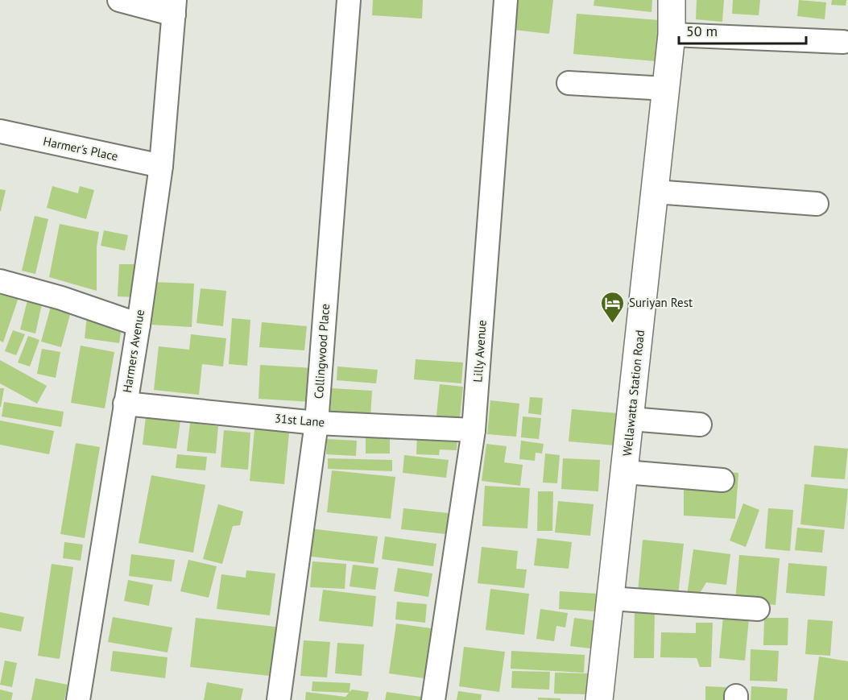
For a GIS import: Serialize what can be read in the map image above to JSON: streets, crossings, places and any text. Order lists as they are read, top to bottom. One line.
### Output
{"streets":{"main road":["Wellawatta Station Road"],"street":["Harmer's Place","Harmers Avenue","Collingwood Place","Lilly Avenue","31st Lane"]},"crossings":[["Harmer's Place","Harmers Avenue"],["Harmers Avenue","31st Lane"],["Collingwood Place","31st Lane"],["Lilly Avenue","31st Lane"]],"places":{"hotel":["Suriyan Rest"]},"scale_bar":"50 m"}
